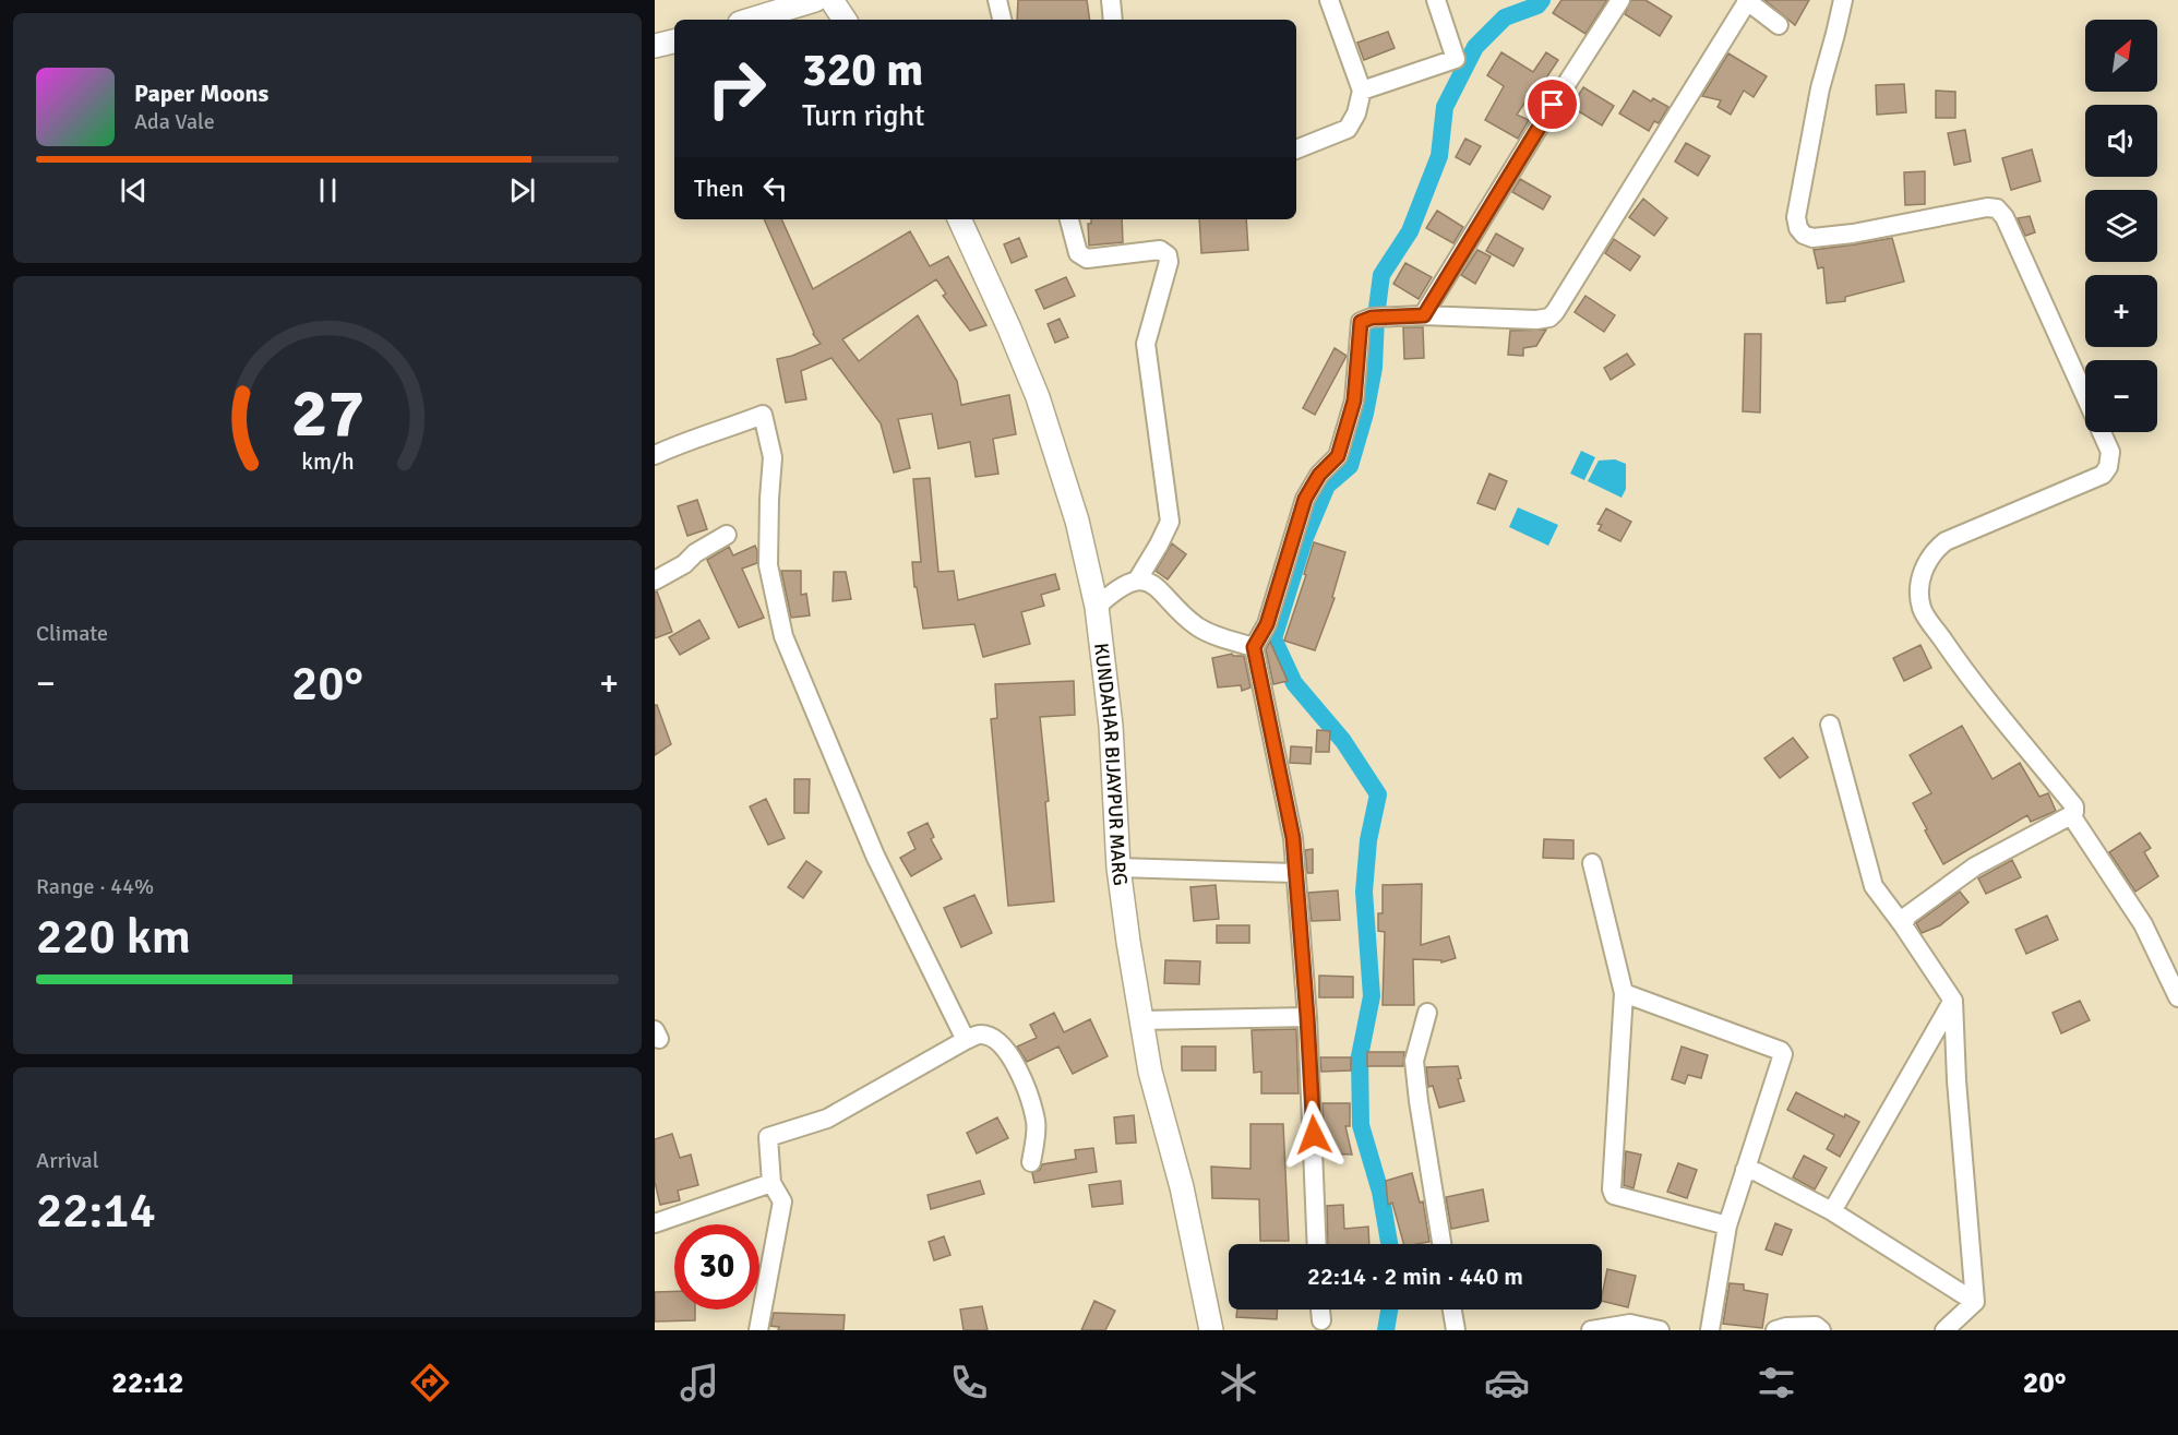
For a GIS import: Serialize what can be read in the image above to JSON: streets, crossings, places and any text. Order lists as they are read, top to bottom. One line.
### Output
{"streets":{"main road":["KUNDAHAR BIJAYPUR MARG"]},"north":"top right","page":{"map_buttons":["+","−"],"turn":["320 m","Turn right"],"song":["Paper Moons","Ada Vale"],"then":"Then","tile":["Climate",["Range · 44%","220 km"],["Arrival","22:14"]],"heat":["−","20°","+"],"limit":"30","trip":"22:14 · 2 min · 440 m","tabs":["22:12","20°"],"gauge":["27","km/h"]}}
